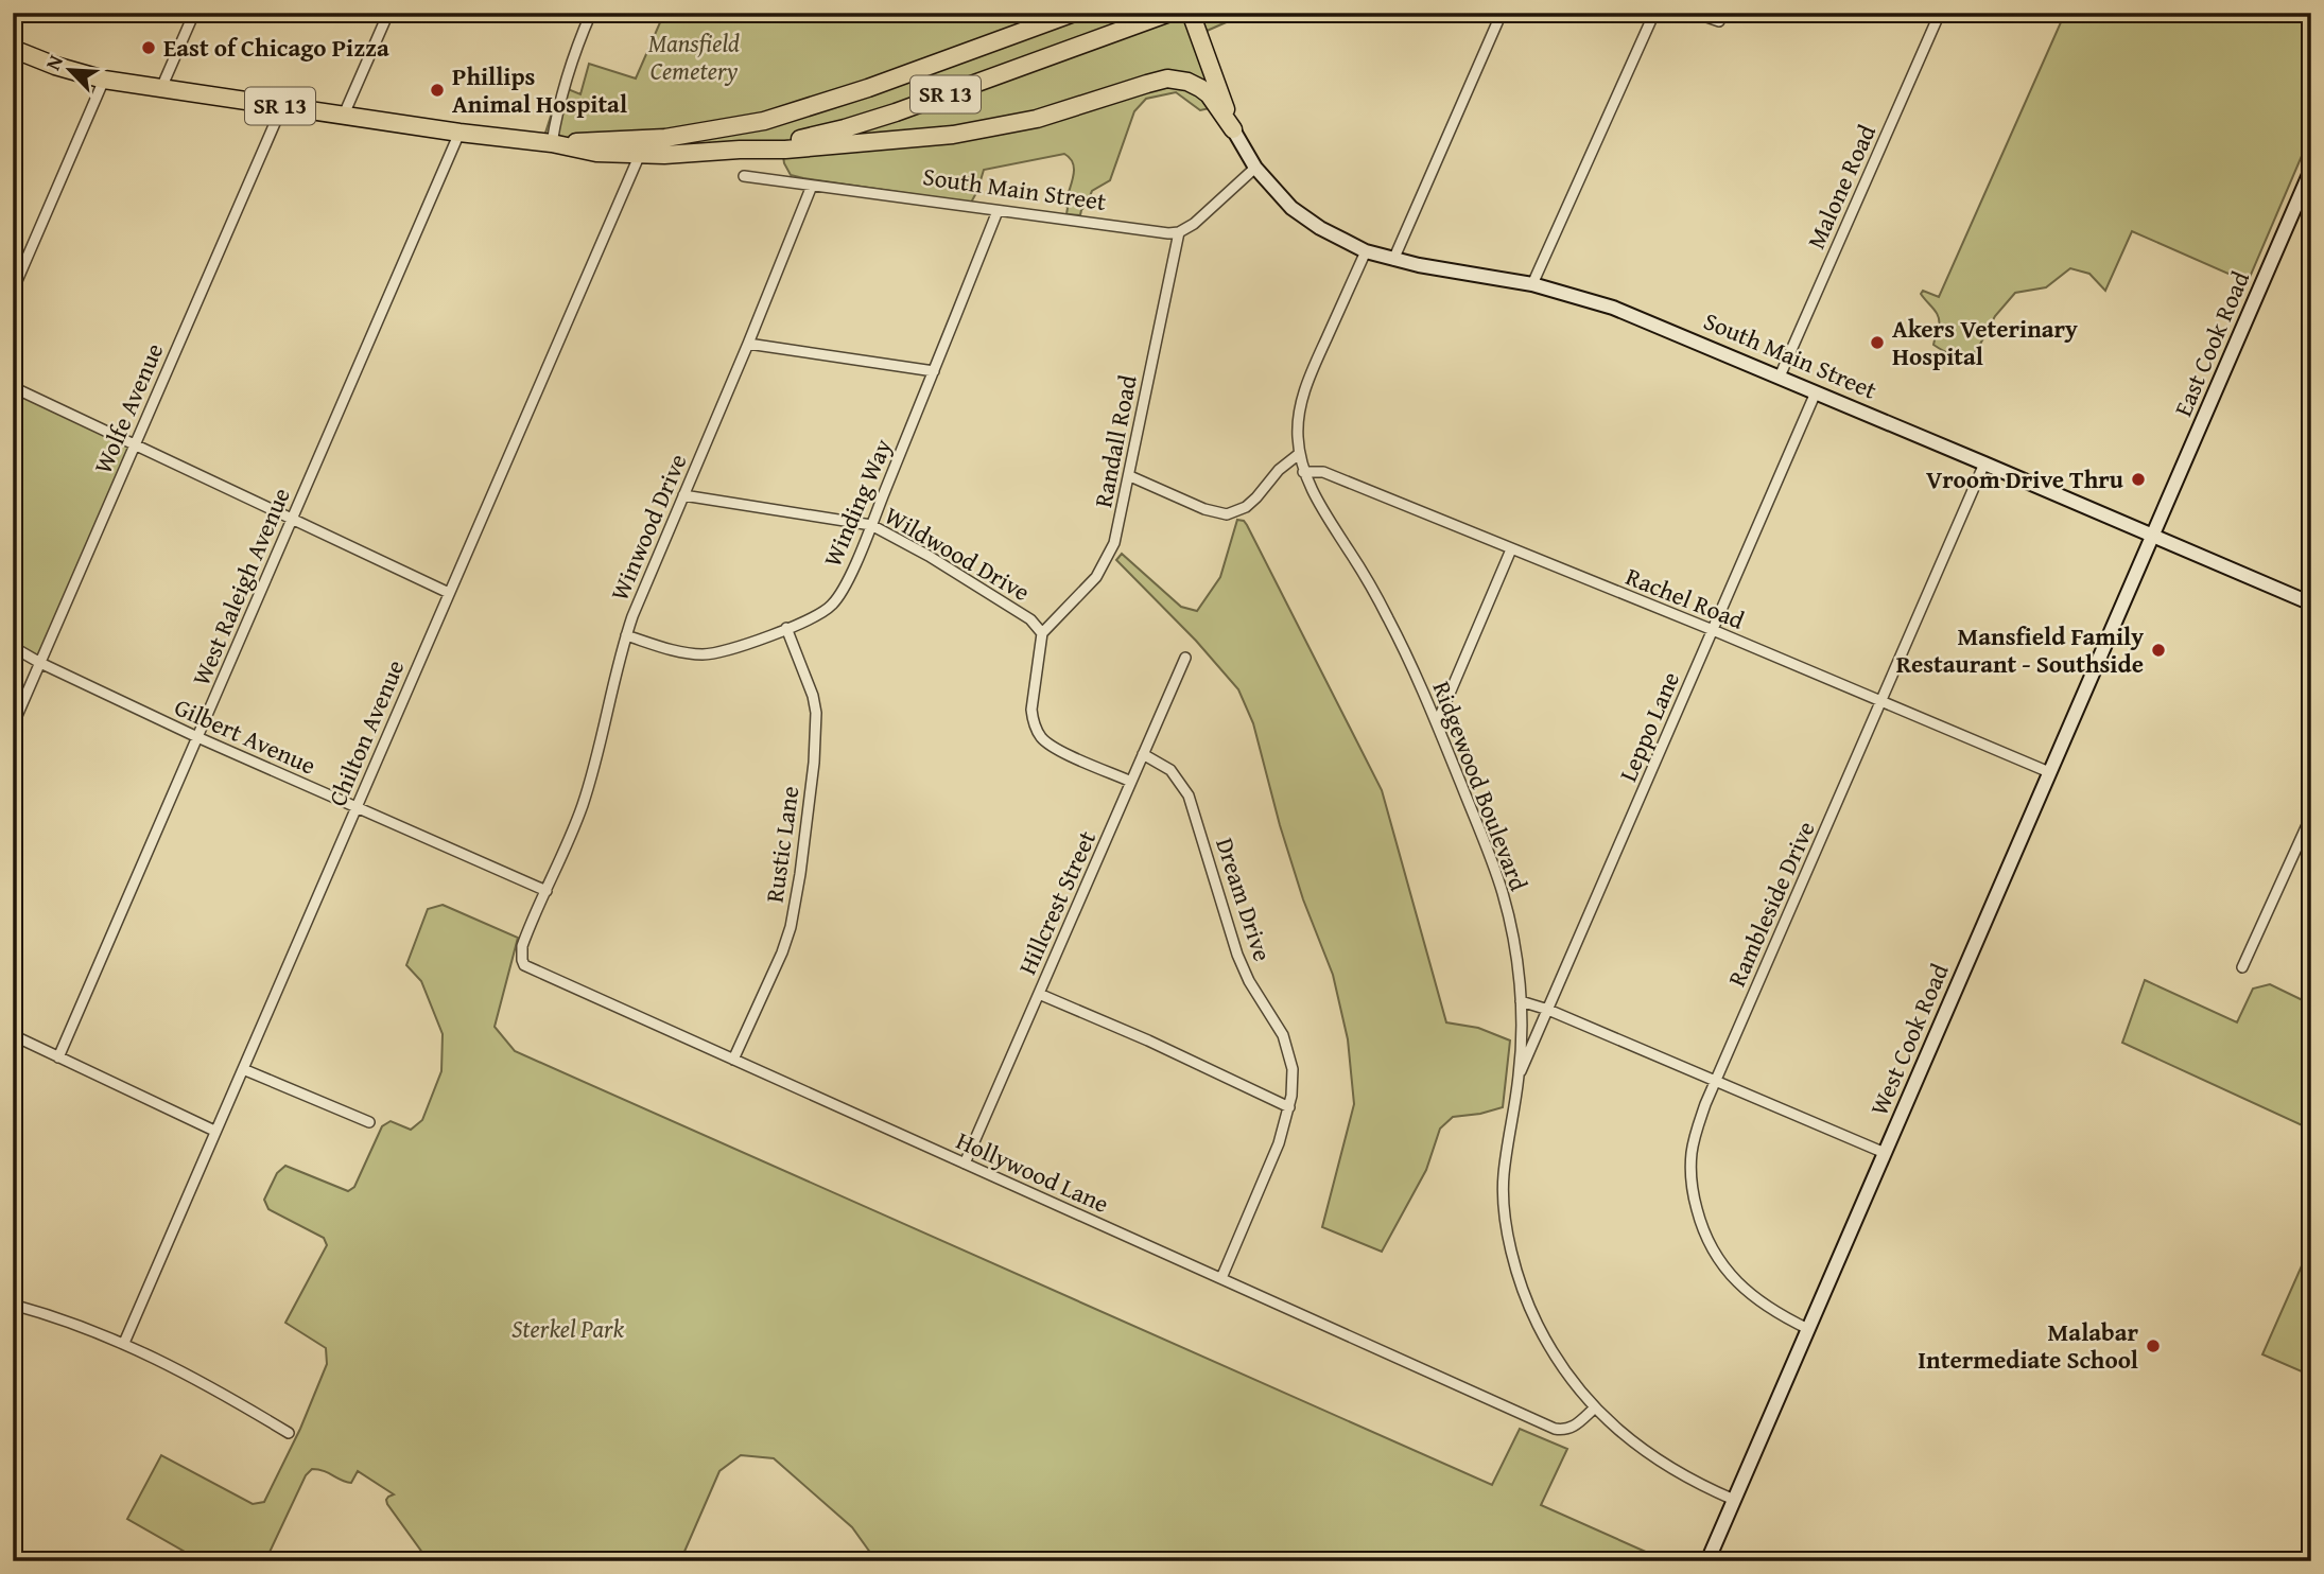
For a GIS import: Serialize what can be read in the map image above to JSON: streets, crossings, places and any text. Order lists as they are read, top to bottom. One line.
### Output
{"streets":{"highway":["SR 13"],"main road":["South Main Street","East Cook Road","West Cook Road"],"street":["Malone Road","Wolfe Avenue","Randall Road","Winding Way","Winwood Drive","Wildwood Drive","West Raleigh Avenue","Rachel Road","Leppo Lane","Chilton Avenue","Gilbert Avenue","Ridgewood Boulevard","Rustic Lane","Dream Drive","Hillcrest Street","Rambleside Drive","Hollywood Lane"]},"crossings":[["SR 13","Wolfe Avenue"],["SR 13","West Raleigh Avenue"],["SR 13","Chilton Avenue"],["Malone Road","South Main Street"],["South Main Street","East Cook Road"],["South Main Street","Randall Road"],["South Main Street","Winding Way"],["South Main Street","Winwood Drive"],["South Main Street","Leppo Lane"],["South Main Street","Ridgewood Boulevard"],["South Main Street","Rambleside Drive"],["South Main Street","West Cook Road"],["East Cook Road","West Cook Road"],["Wolfe Avenue","Gilbert Avenue"],["Randall Road","Wildwood Drive"],["Winding Way","Winwood Drive"],["Winding Way","Wildwood Drive"],["Winding Way","Rustic Lane"],["Winwood Drive","Wildwood Drive"],["Winwood Drive","Gilbert Avenue"],["Winwood Drive","Hollywood Lane"],["Wildwood Drive","Hillcrest Street"],["West Raleigh Avenue","Gilbert Avenue"],["Rachel Road","Leppo Lane"],["Rachel Road","Ridgewood Boulevard"],["Rachel Road","Rambleside Drive"],["Rachel Road","West Cook Road"],["Leppo Lane","Ridgewood Boulevard"],["Chilton Avenue","Gilbert Avenue"],["Gilbert Avenue","Hollywood Lane"],["Ridgewood Boulevard","West Cook Road"],["Ridgewood Boulevard","Hollywood Lane"],["Rustic Lane","Hollywood Lane"],["Dream Drive","Hillcrest Street"],["Dream Drive","Hollywood Lane"],["Hillcrest Street","Hollywood Lane"],["Rambleside Drive","West Cook Road"]],"parks":["Mansfield Cemetery","Sterkel Park"],"places":["East of Chicago Pizza","Phillips Animal Hospital","Akers Veterinary Hospital","Vroom Drive Thru","Mansfield Family Restaurant - Southside","Malabar Intermediate School"],"north":"top left"}
